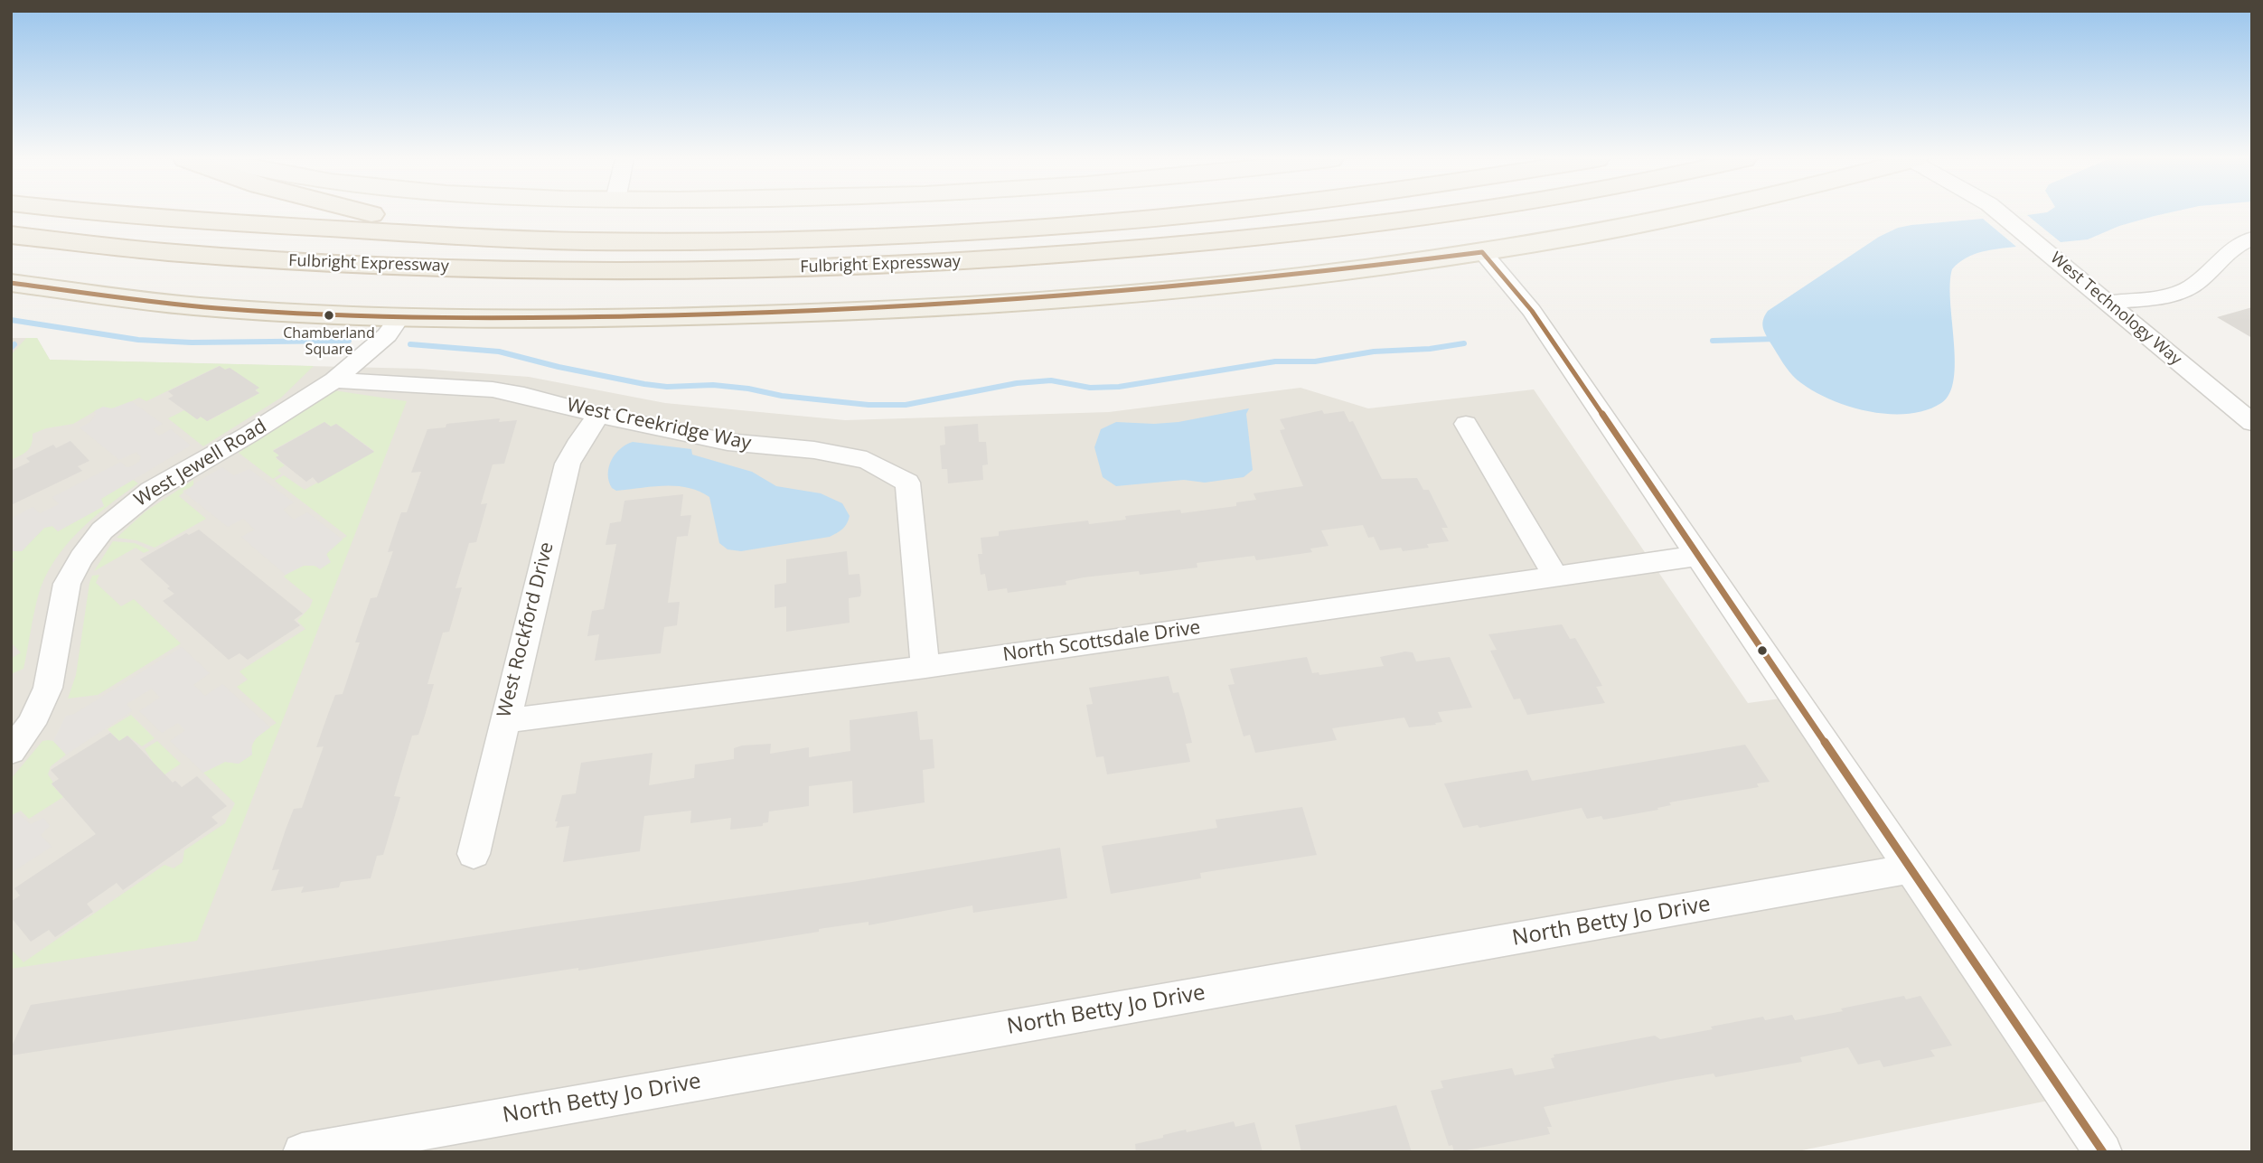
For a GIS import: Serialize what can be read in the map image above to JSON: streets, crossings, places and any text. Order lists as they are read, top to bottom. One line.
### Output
{"streets":{"highway":["Fulbright Expressway"],"street":["West Technology Way","West Creekridge Way","West Jewell Road","West Rockford Drive","North Scottsdale Drive","North Betty Jo Drive"]},"crossings":[["West Creekridge Way","West Jewell Road"],["West Creekridge Way","West Rockford Drive"],["West Creekridge Way","North Scottsdale Drive"],["West Rockford Drive","North Scottsdale Drive"]],"places":["Chamberland Square"]}
